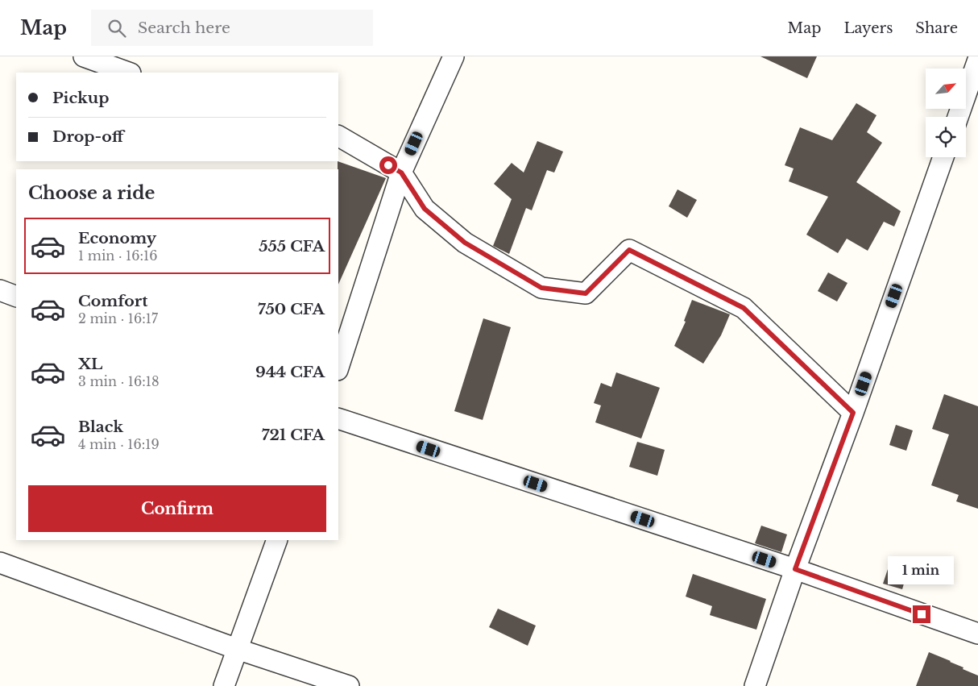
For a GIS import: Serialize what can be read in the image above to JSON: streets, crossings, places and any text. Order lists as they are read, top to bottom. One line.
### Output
{"north":"top right","page":{"header":"Map","search":"Search here","nav":["Map","Layers","Share"],"banner":["Pickup","Drop-off"],"heading":"Choose a ride","list":[{"name":"Economy","note":"1 min · 16:16","value":"555 CFA"},{"name":"Comfort","note":"2 min · 16:17","value":"750 CFA"},{"name":"XL","note":"3 min · 16:18","value":"944 CFA"},{"name":"Black","note":"4 min · 16:19","value":"721 CFA"}],"buttons":"Confirm","bubble":"1 min"}}
